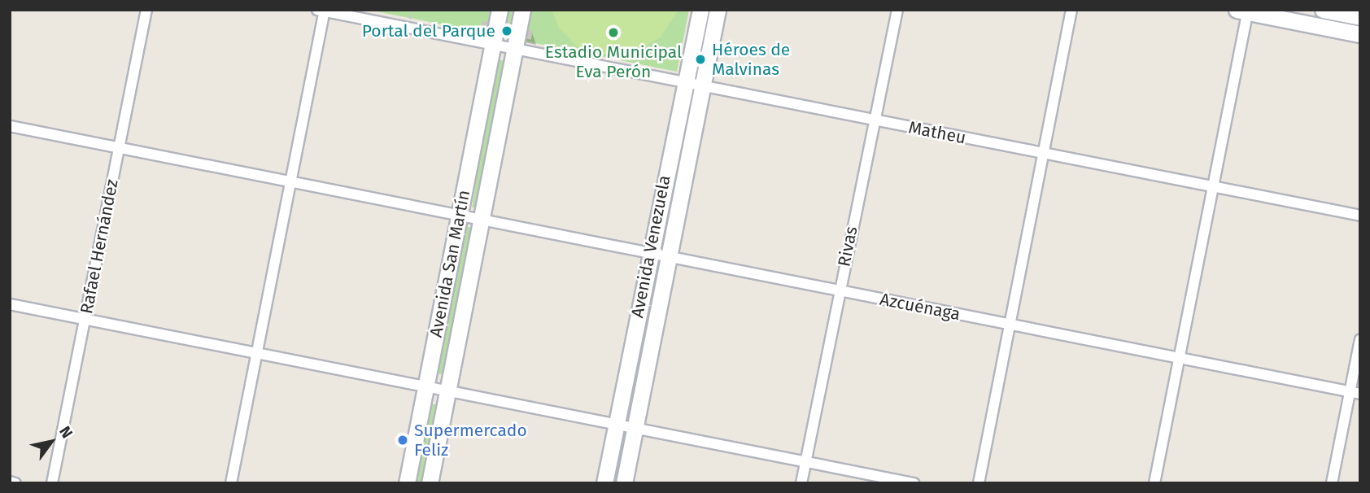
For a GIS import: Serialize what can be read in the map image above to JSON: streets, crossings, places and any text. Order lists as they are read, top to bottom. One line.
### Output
{"streets":{"street":["Matheu","Rafael Hernández","Avenida Venezuela","Rivas","Avenida San Martín","Azcuénaga"]},"crossings":[["Matheu","Avenida Venezuela"],["Matheu","Rivas"],["Matheu","Avenida San Martín"],["Rafael Hernández","Azcuénaga"],["Avenida Venezuela","Azcuénaga"],["Rivas","Azcuénaga"],["Avenida San Martín","Azcuénaga"]],"places":["Portal del Parque","Estadio Municipal Eva Perón","Héroes de Malvinas","Supermercado Feliz"],"north":"top right"}
